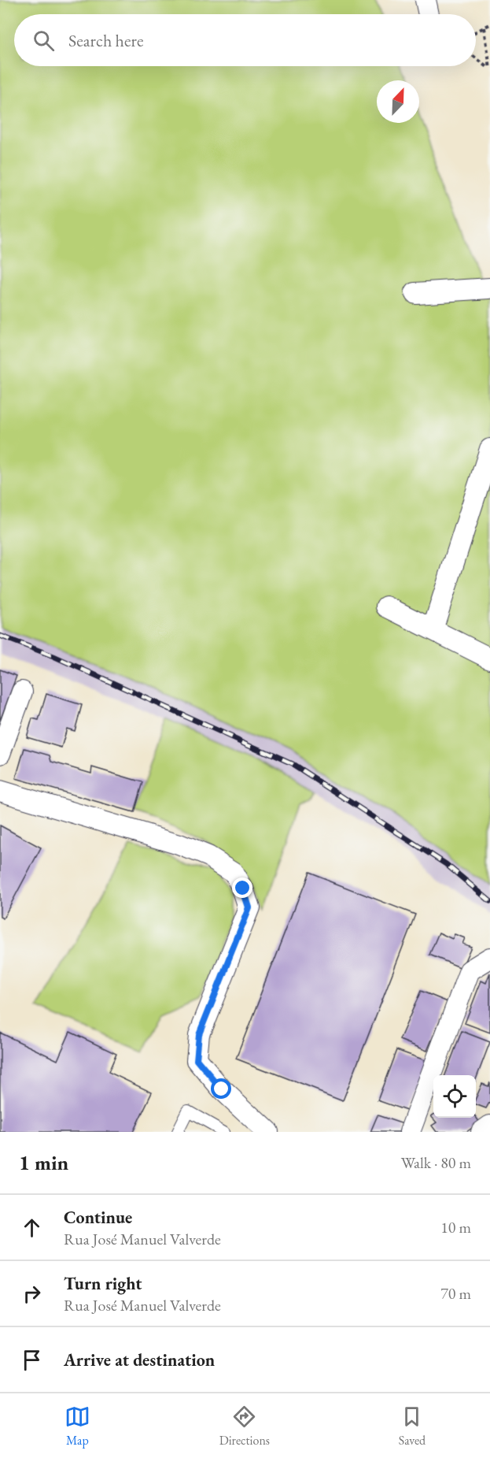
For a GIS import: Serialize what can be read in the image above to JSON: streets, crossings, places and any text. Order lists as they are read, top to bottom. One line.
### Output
{"north":"top right","page":{"search":"Search here","heading":["1 min","Walk · 80 m"],"list":[["Continue","Rua José Manuel Valverde","10 m"],["Turn right","Rua José Manuel Valverde","70 m"],"Arrive at destination"],"nav":["Map","Directions","Saved"]}}
